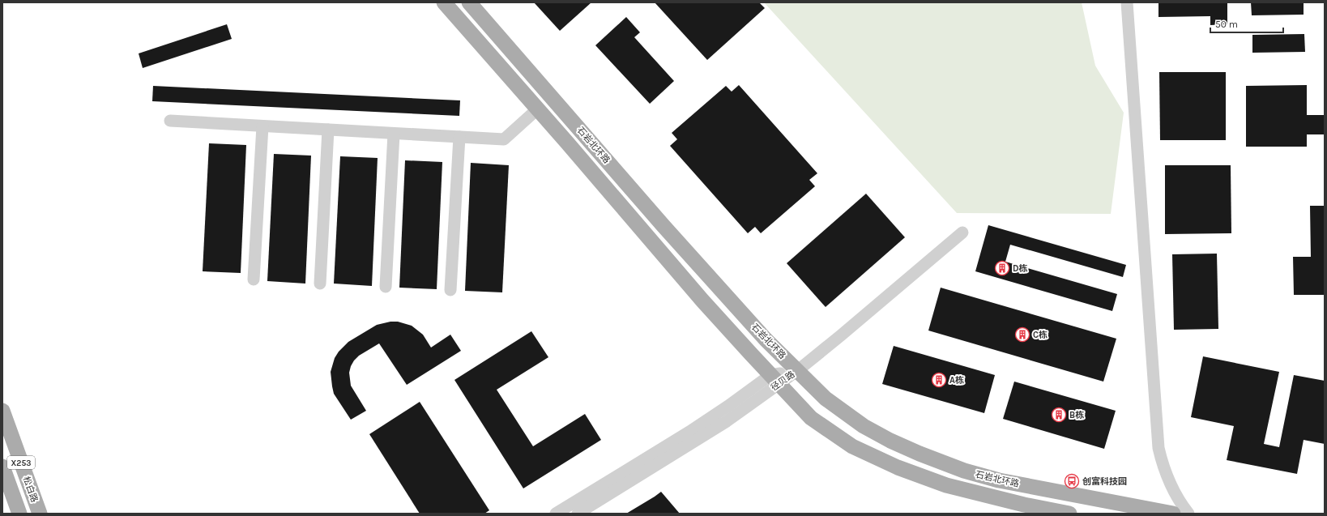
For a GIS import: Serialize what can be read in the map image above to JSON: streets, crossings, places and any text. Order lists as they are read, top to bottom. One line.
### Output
{"streets":{"main road":["石岩北环路","X253","松白路"],"street":["径贝路"]},"crossings":[["石岩北环路","径贝路"]],"places":{"building":["D栋","C栋","A栋","B栋"],"bus stop":["创富科技园"]},"scale_bar":"50 m"}
